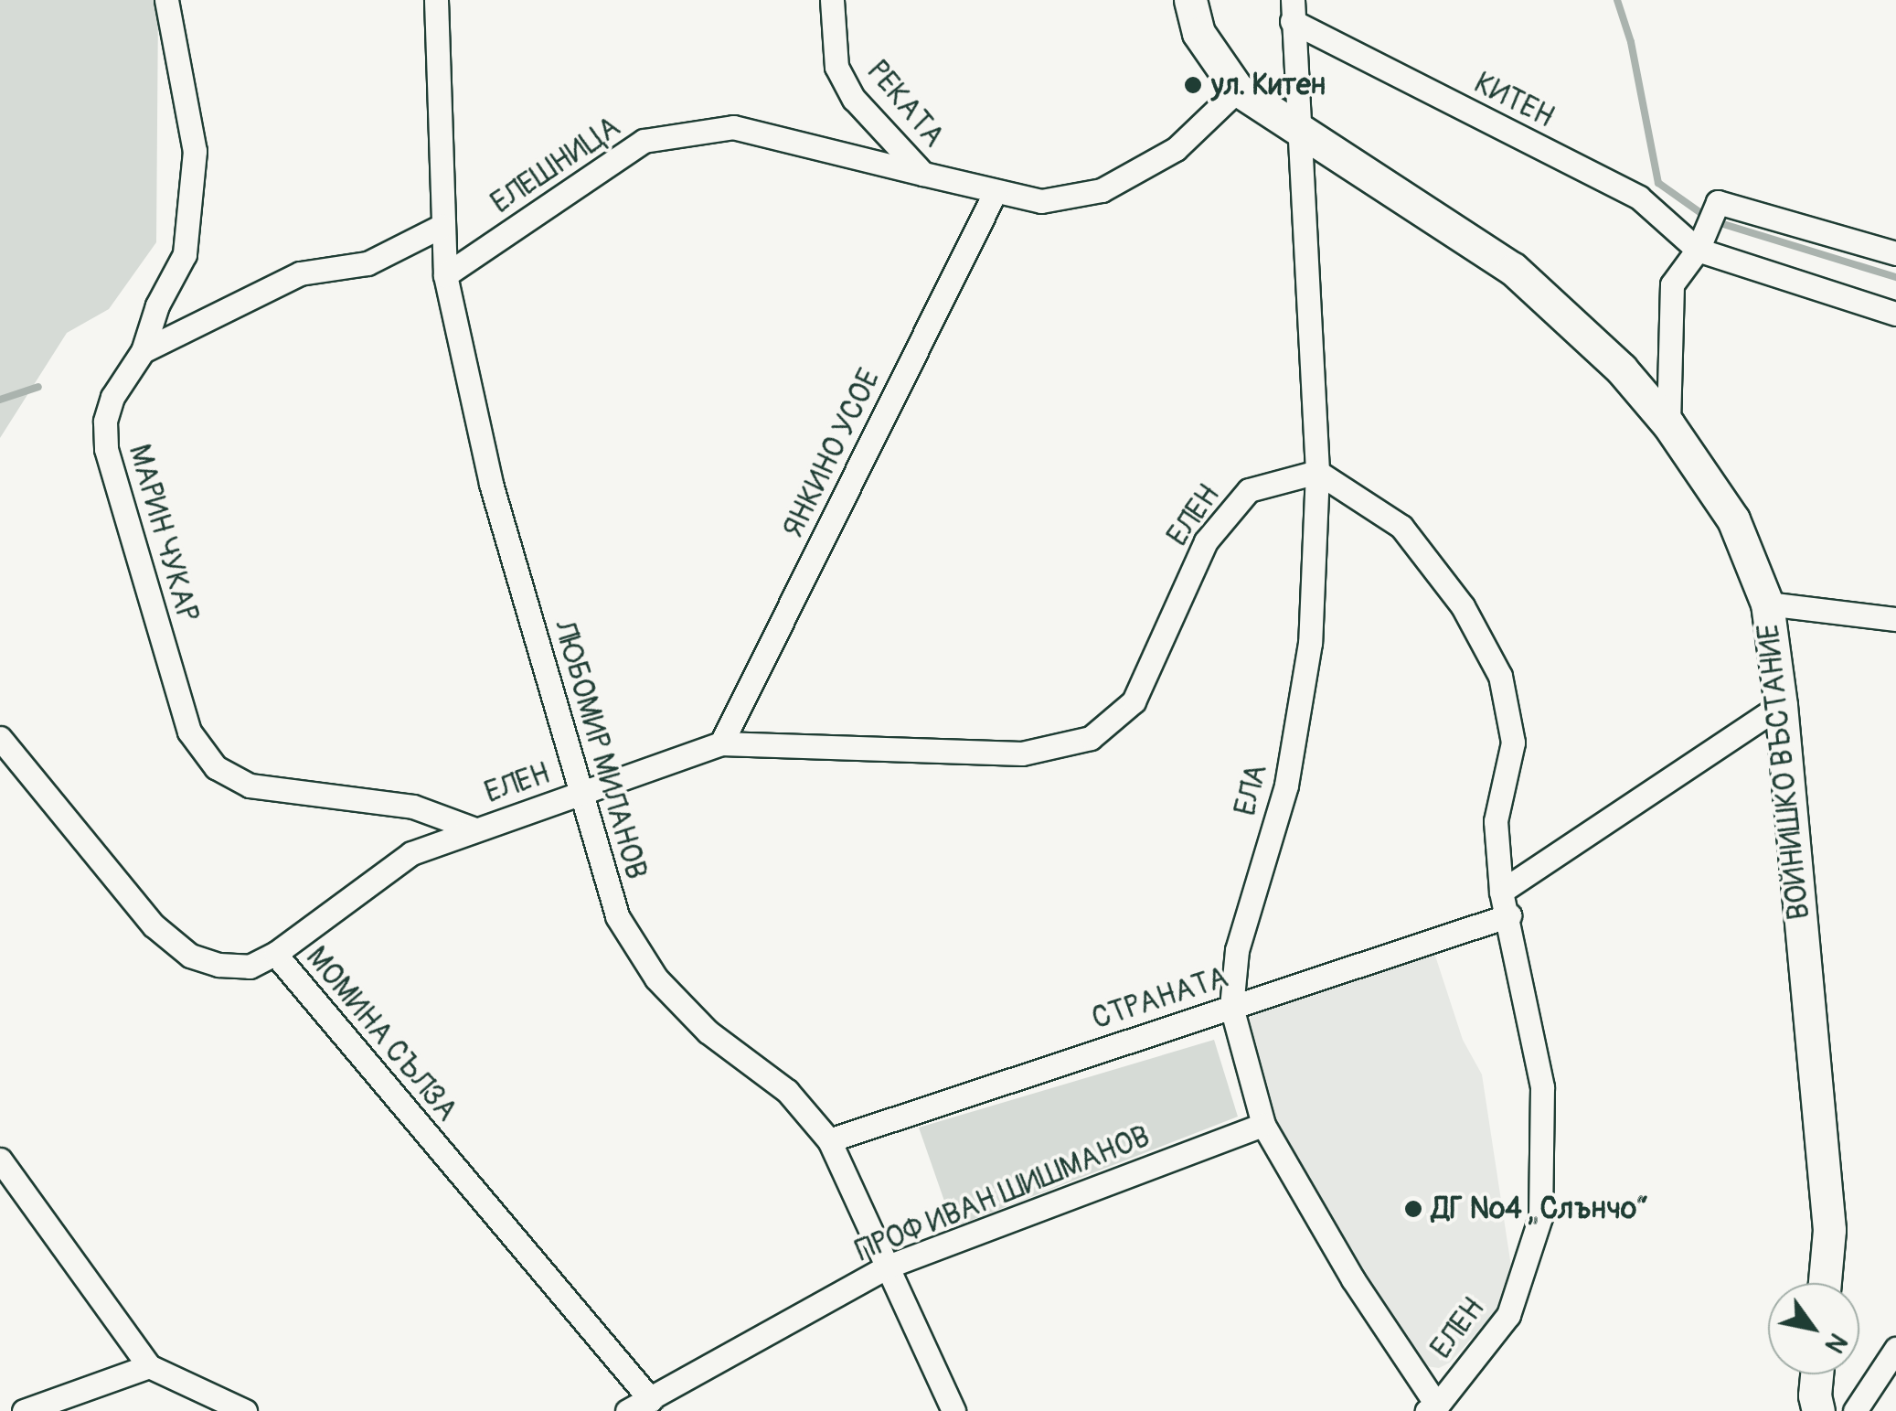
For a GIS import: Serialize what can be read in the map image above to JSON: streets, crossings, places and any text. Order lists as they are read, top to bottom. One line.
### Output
{"streets":{"street":["КИТЕН","РЕКАТА","ЕЛЕШНИЦА","ЯНКИНО УСОЕ","ЕЛЕН","МАРИН ЧУКАР","ЛЮБОМИР МИЛАНОВ","ВОЙНИШКО ВЪСТАНИЕ","ЕЛА","СТРАНАТА","МОМИНА СЪЛЗА","ПРОФ ИВАН ШИШМАНОВ"]},"crossings":[["КИТЕН","ЕЛА"],["РЕКАТА","ЕЛЕШНИЦА"],["РЕКАТА","ЯНКИНО УСОЕ"],["РЕКАТА","ВОЙНИШКО ВЪСТАНИЕ"],["ЕЛЕШНИЦА","ЛЮБОМИР МИЛАНОВ"],["ЯНКИНО УСОЕ","ЕЛЕН"],["ЕЛЕН","МАРИН ЧУКАР"],["ЕЛЕН","ЛЮБОМИР МИЛАНОВ"],["ЕЛЕН","ЕЛА"],["ЕЛЕН","СТРАНАТА"],["ЕЛЕН","МОМИНА СЪЛЗА"],["ЛЮБОМИР МИЛАНОВ","СТРАНАТА"],["ЛЮБОМИР МИЛАНОВ","ПРОФ ИВАН ШИШМАНОВ"],["ВОЙНИШКО ВЪСТАНИЕ","ЕЛА"],["ЕЛА","СТРАНАТА"],["ЕЛА","ПРОФ ИВАН ШИШМАНОВ"],["МОМИНА СЪЛЗА","ПРОФ ИВАН ШИШМАНОВ"]],"places":["ул. Китен","ДГ №4 „Слънчо“"],"north":"bottom right"}
